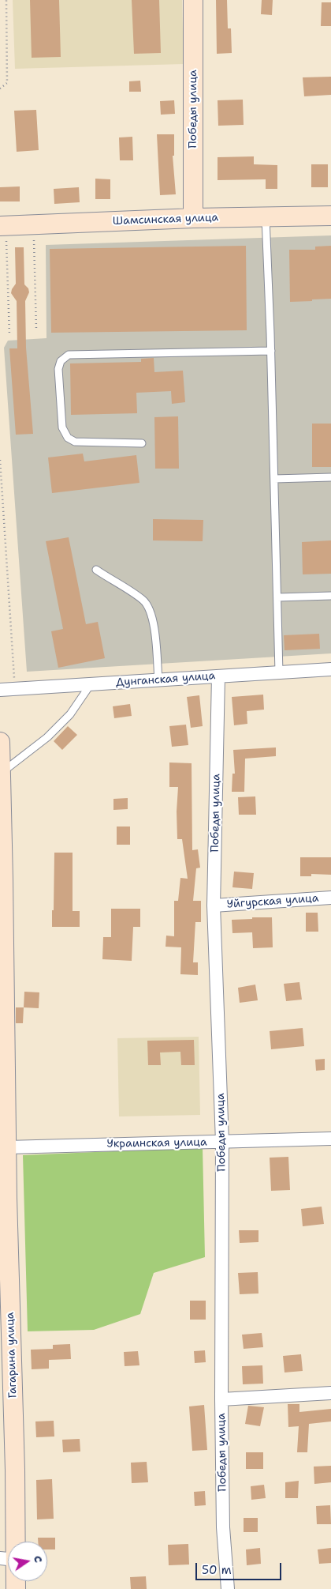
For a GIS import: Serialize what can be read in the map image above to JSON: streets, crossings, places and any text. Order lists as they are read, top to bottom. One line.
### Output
{"streets":{"main road":["Победы улица","Шамсинская улица","Гагарина улица"],"street":["Дунганская улица","Уйгурская улица","Украинская улица"]},"crossings":[["Победы улица","Шамсинская улица"],["Победы улица","Дунганская улица"],["Победы улица","Уйгурская улица"],["Победы улица","Украинская улица"],["Украинская улица","Гагарина улица"]],"scale_bar":"50 m","north":"right"}
